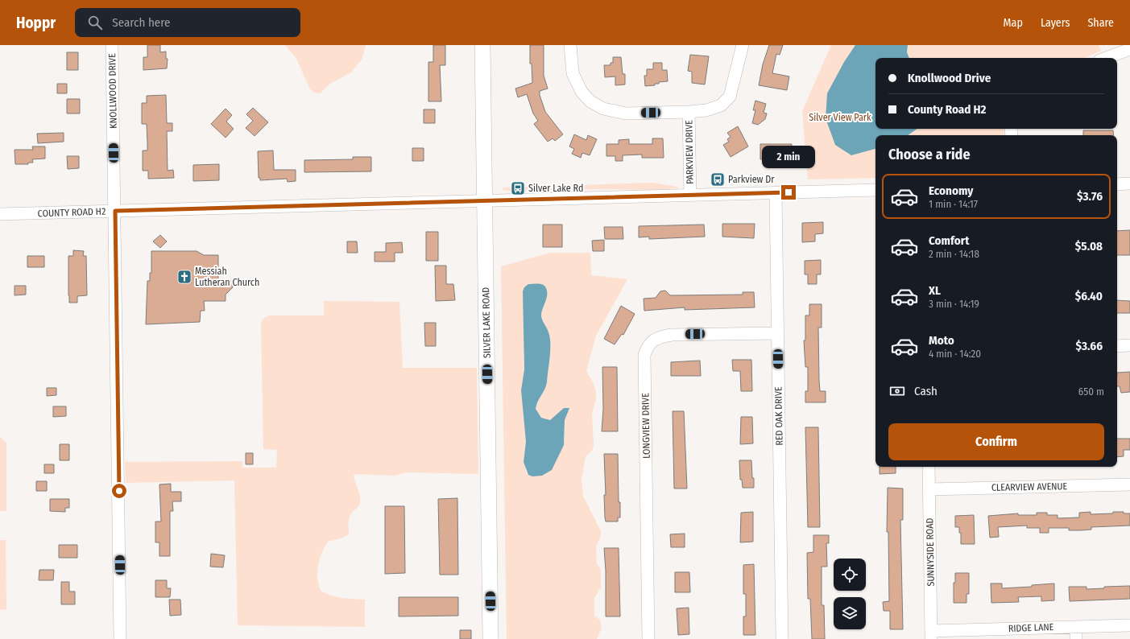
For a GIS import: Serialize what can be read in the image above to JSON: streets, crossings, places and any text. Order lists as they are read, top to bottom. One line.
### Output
{"streets":{"main road":["SILVER LAKE ROAD"],"street":["KNOLLWOOD DRIVE","PARKVIEW DRIVE","COUNTY ROAD H2","RED OAK DRIVE","LONGVIEW DRIVE","CLEARVIEW AVENUE","SUNNYSIDE ROAD","RIDGE LANE"]},"crossings":[["KNOLLWOOD DRIVE","COUNTY ROAD H2"],["PARKVIEW DRIVE","COUNTY ROAD H2"],["COUNTY ROAD H2","SILVER LAKE ROAD"],["COUNTY ROAD H2","RED OAK DRIVE"],["RED OAK DRIVE","LONGVIEW DRIVE"],["CLEARVIEW AVENUE","SUNNYSIDE ROAD"],["SUNNYSIDE ROAD","RIDGE LANE"]],"parks":["Silver View Park"],"places":{"bus stop":["Parkview Dr","Silver Lake Rd"],"church":["Messiah Lutheran Church"]},"page":{"header":"Hoppr","search":"Search here","nav":["Map","Layers","Share"],"banner":["Knollwood Drive","County Road H2"],"heading":"Choose a ride","bubble":"2 min","list":[{"name":"Economy","note":"1 min · 14:17","value":"$3.76"},{"name":"Comfort","note":"2 min · 14:18","value":"$5.08"},{"name":"XL","note":"3 min · 14:19","value":"$6.40"},{"name":"Moto","note":"4 min · 14:20","value":"$3.66"}],"pay":["Cash","650 m"],"buttons":"Confirm"}}
